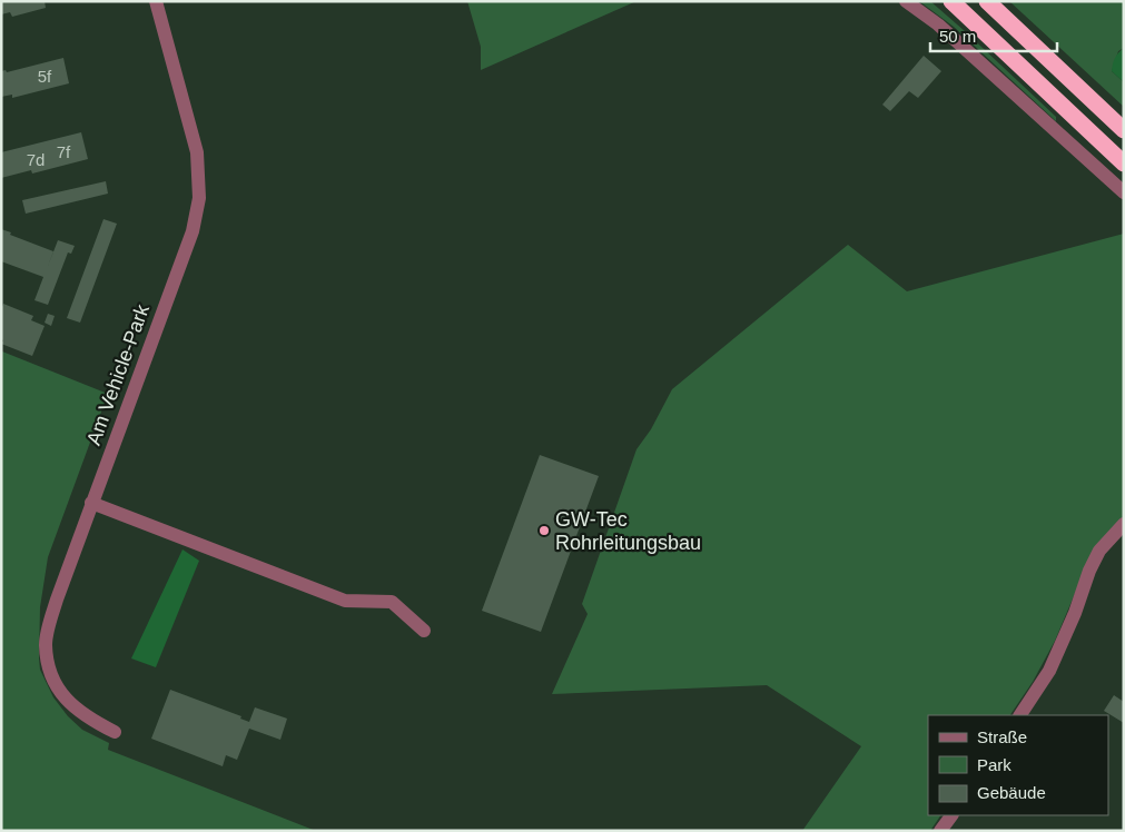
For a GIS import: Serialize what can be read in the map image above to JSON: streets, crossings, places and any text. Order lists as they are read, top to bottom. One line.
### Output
{"streets":{"street":["Am Vehicle-Park"]},"places":["GW-Tec Rohrleitungsbau"],"house_numbers":["5f","7f","7d"],"legend":["Straße","Park","Gebäude"],"scale_bar":"50 m"}
